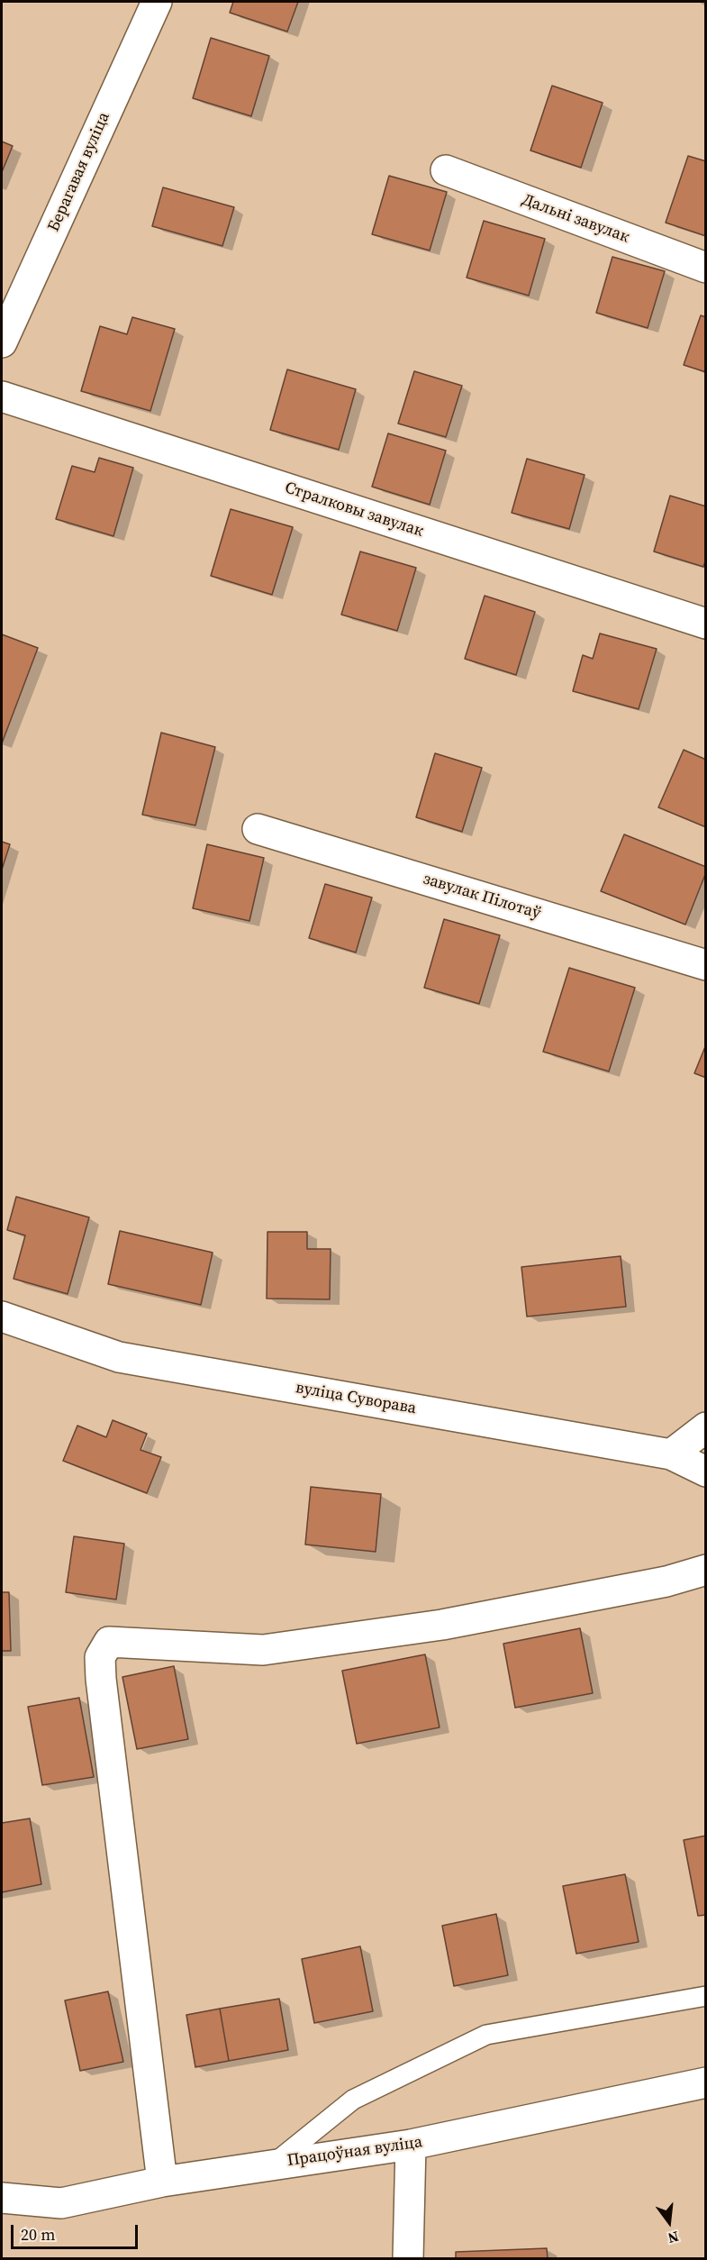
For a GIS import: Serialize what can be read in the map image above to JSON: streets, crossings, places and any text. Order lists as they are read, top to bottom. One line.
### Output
{"streets":{"street":["Берагавая вуліца","Дальні завулак","Стралковы завулак","завулак Пілотаў","вуліца Суворава","Працоўная вуліца"]},"scale_bar":"20 m","north":"bottom"}
